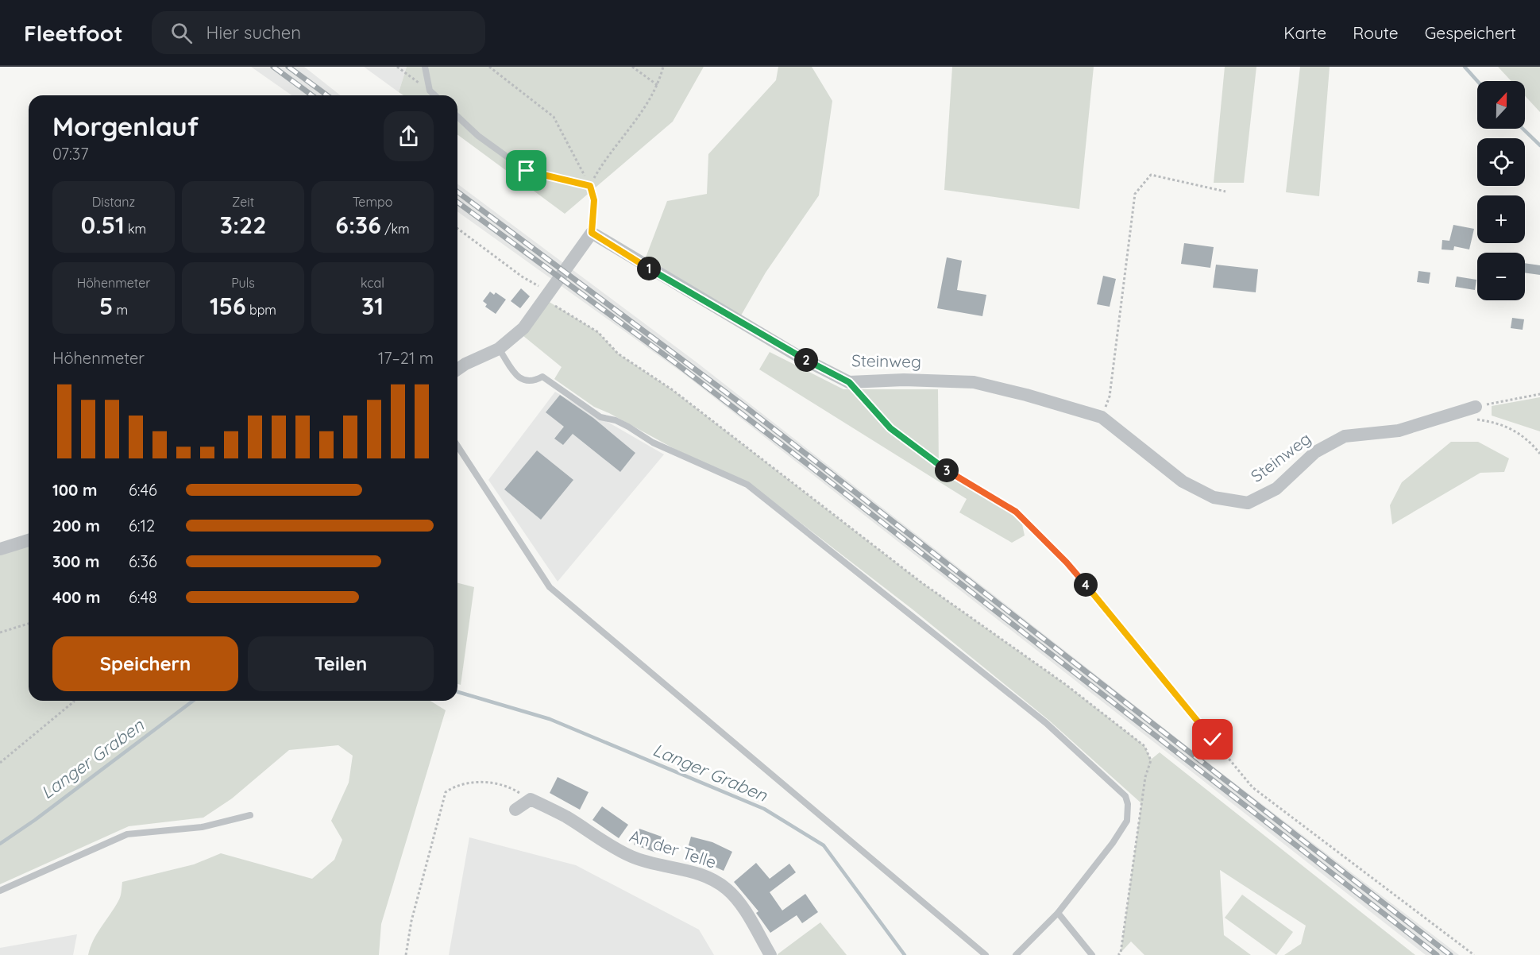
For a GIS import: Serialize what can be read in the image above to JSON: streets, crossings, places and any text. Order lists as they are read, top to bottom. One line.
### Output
{"streets":{"street":["Steinweg","An der Telle"]},"water":["Langer Graben"],"north":"top","page":{"header":"Fleetfoot","search":"Hier suchen","nav":["Karte","Route","Gespeichert"],"map_buttons":["+","−"],"heading":["Morgenlauf","07:37"],"stats":[["Distanz","0.51 km"],["Zeit","3:22"],["Tempo","6:36 /km"],["Höhenmeter","5 m"],["Puls","156 bpm"],["kcal","31"]],"pins":["1","2","3","4"],"chart":["Höhenmeter","17–21 m"],"list":[{"name":"100 m","note":"6:46"},{"name":"200 m","note":"6:12"},{"name":"300 m","note":"6:36"},{"name":"400 m","note":"6:48"}],"buttons":["Speichern","Teilen"]}}
